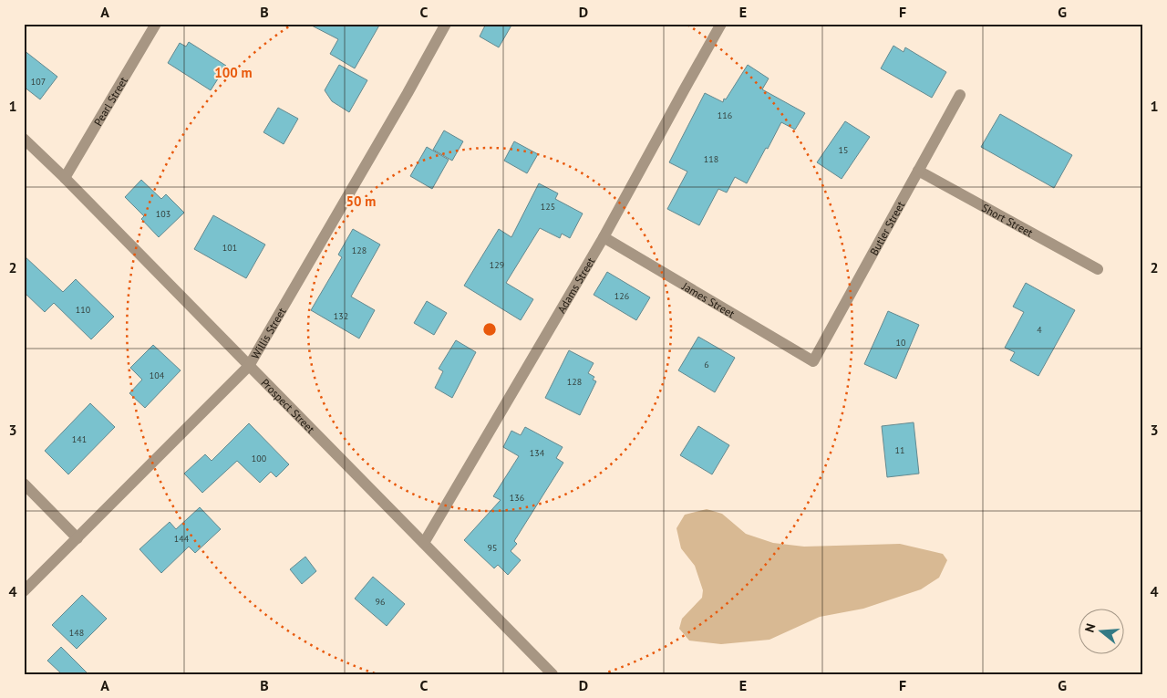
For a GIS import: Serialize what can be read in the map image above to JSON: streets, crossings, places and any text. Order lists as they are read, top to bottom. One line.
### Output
{"streets":{"street":["Pearl Street","Short Street","Butler Street","Adams Street","James Street","Willis Street","Prospect Street"]},"crossings":[["Pearl Street","Prospect Street"],["Short Street","Butler Street"],["Butler Street","James Street"],["Adams Street","James Street"],["Adams Street","Prospect Street"],["Willis Street","Prospect Street"]],"house_numbers":["107","116","15","118","125","103","101","128","129","126","110","132","4","10","6","104","128","141","11","134","100","136","144","95","96","148"],"north":"left","grid":{"columns":["A","B","C","D","E","F","G"],"rows":["1","2","3","4"]},"rings":["100 m","50 m"]}
